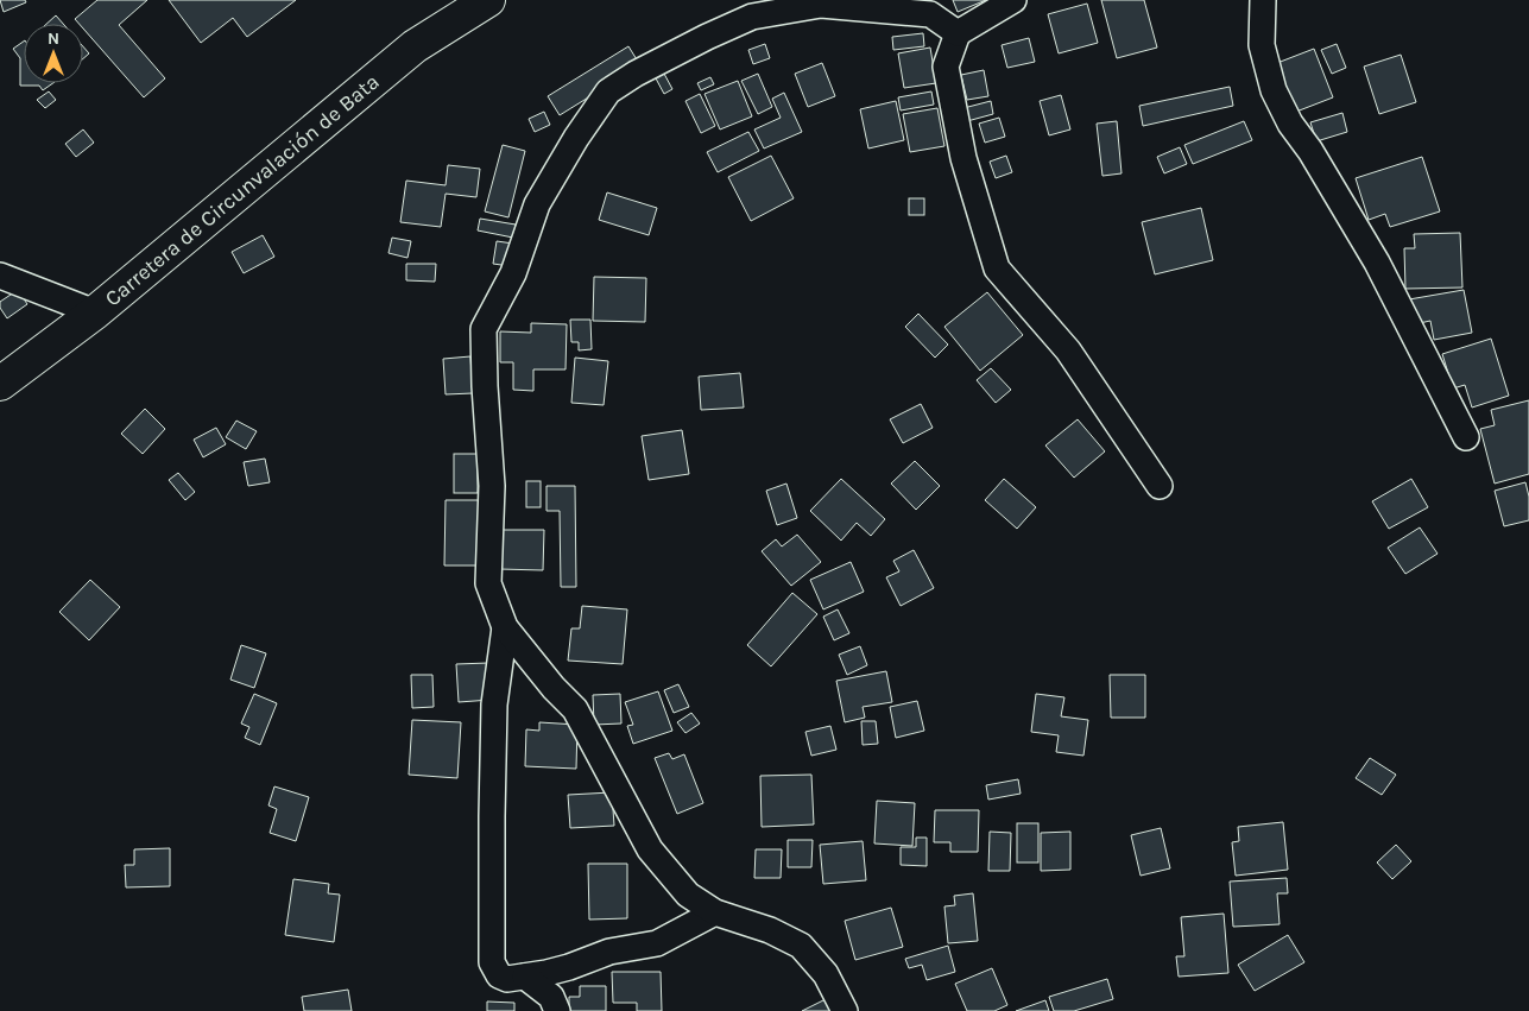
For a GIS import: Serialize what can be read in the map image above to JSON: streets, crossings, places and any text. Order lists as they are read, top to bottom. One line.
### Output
{"streets":{"main road":["Carretera de Circunvalación de Bata"]},"north":"top"}
